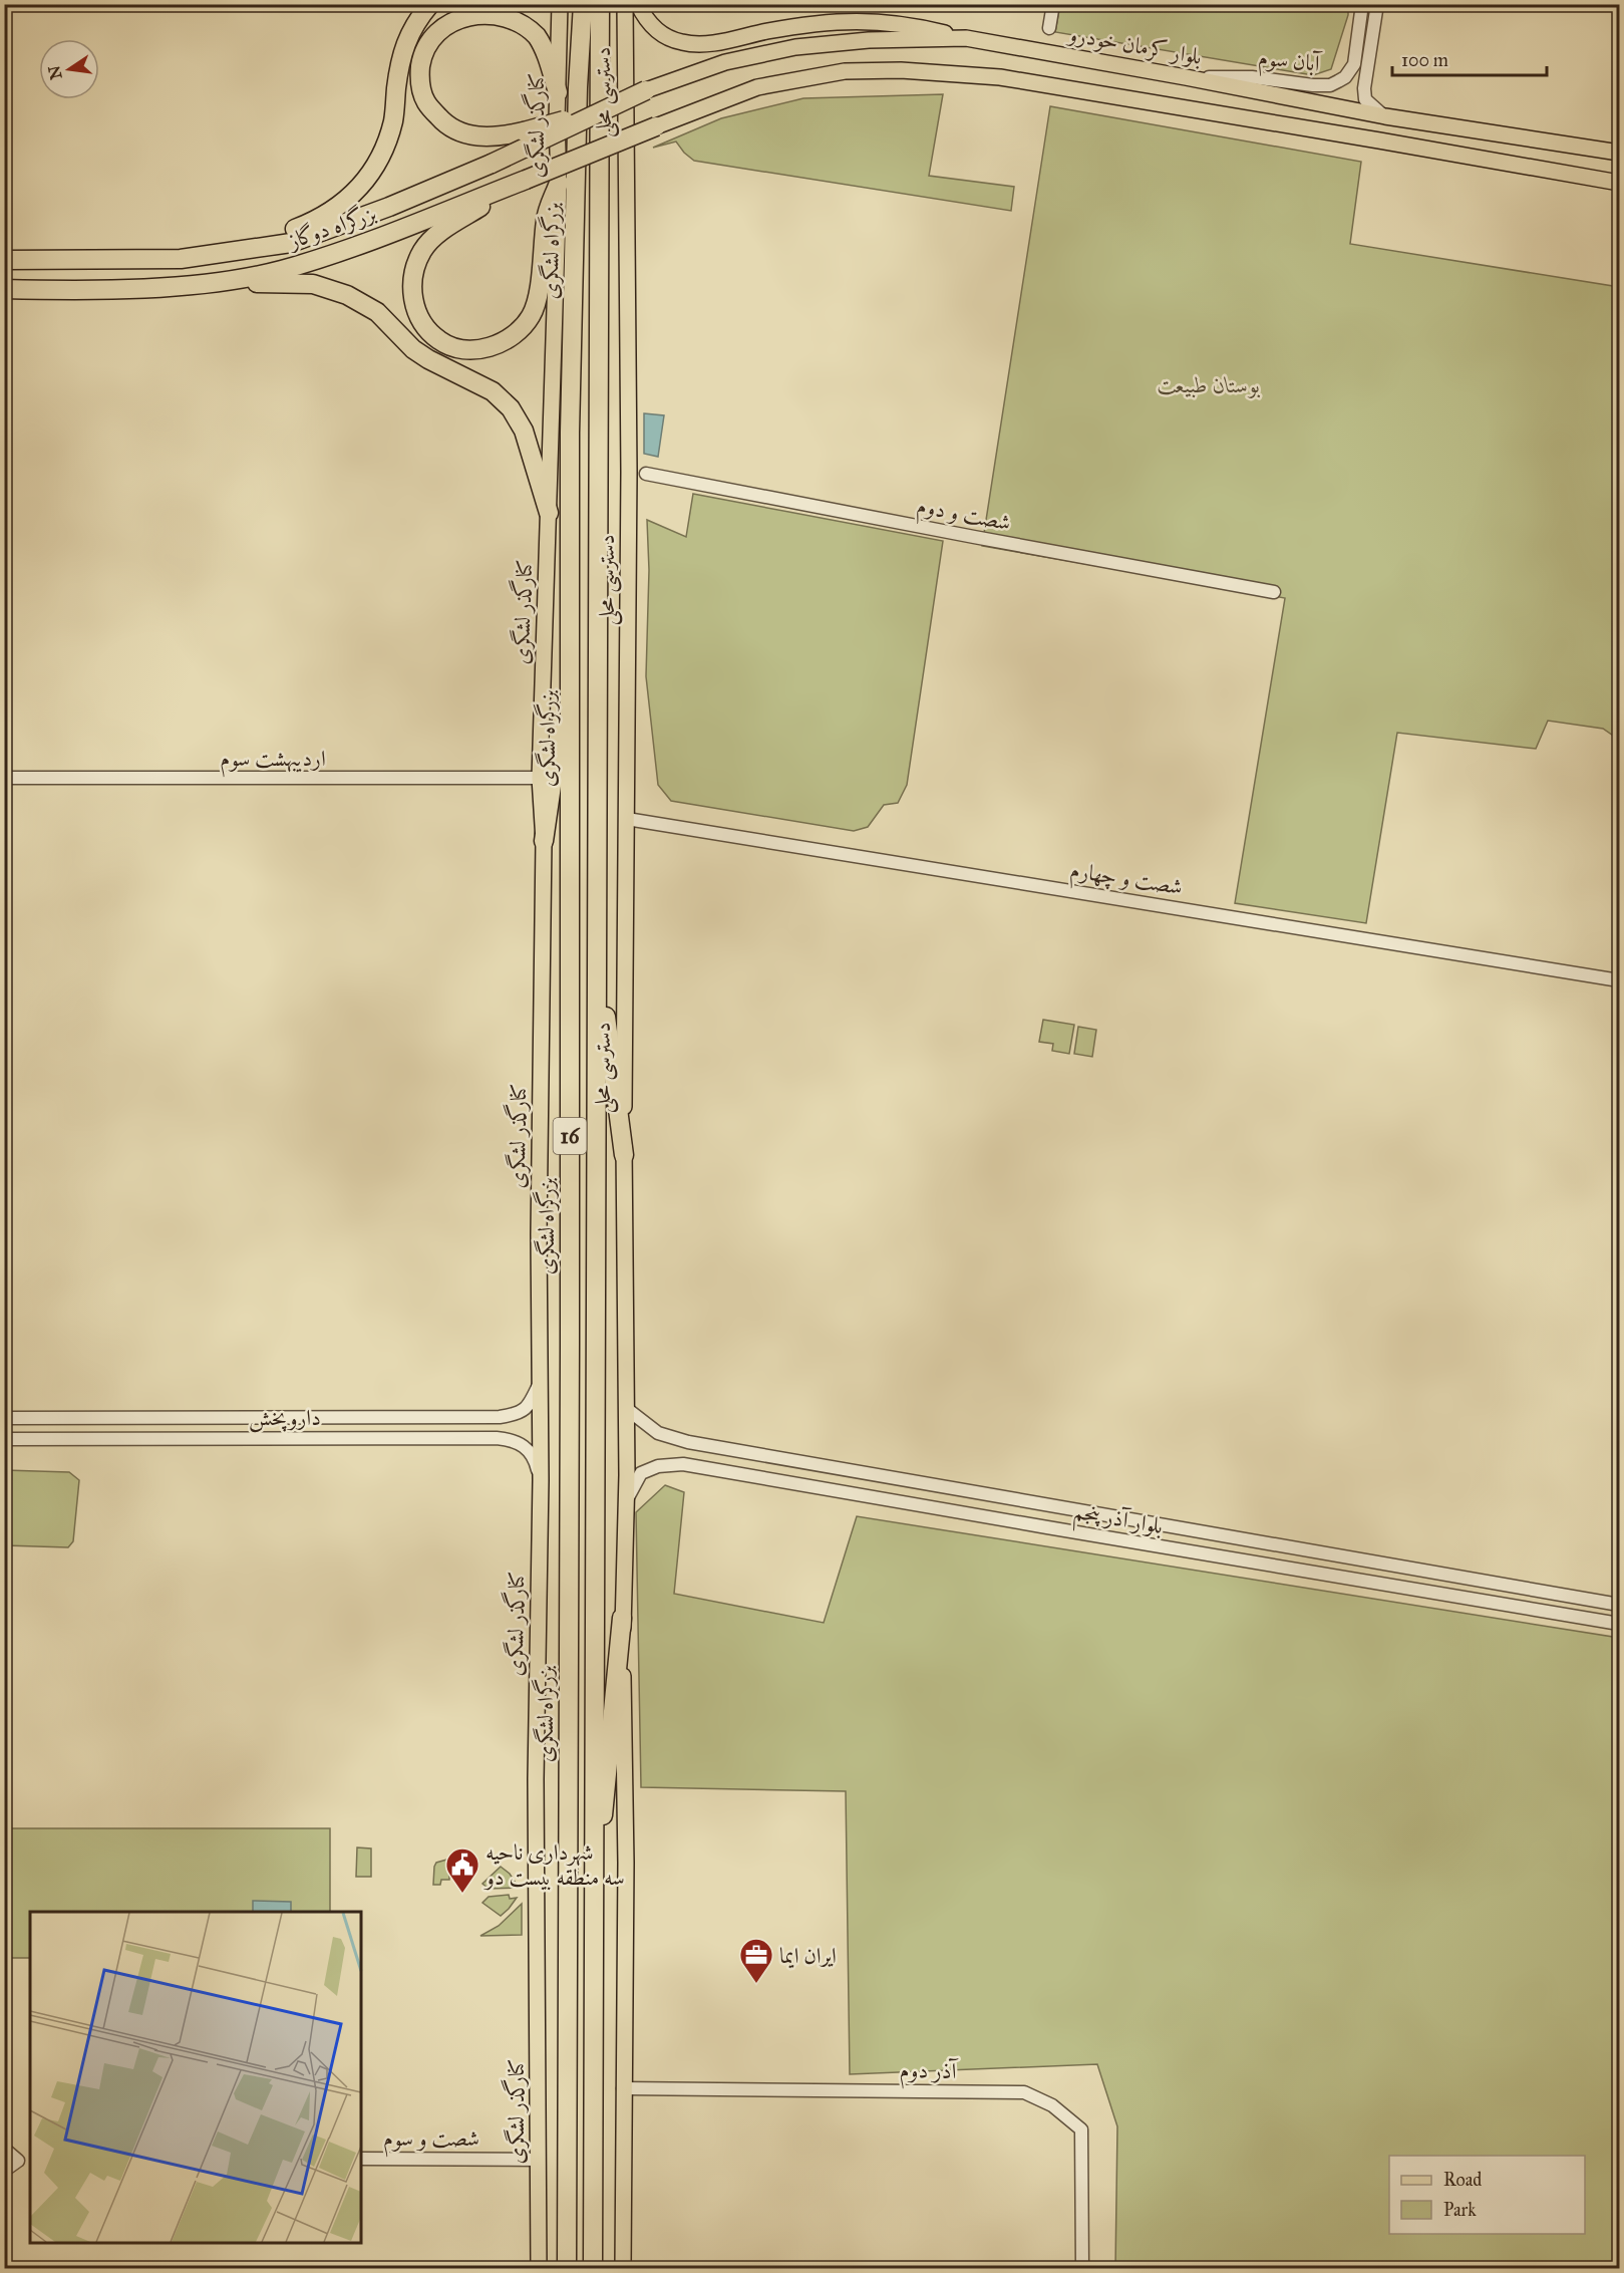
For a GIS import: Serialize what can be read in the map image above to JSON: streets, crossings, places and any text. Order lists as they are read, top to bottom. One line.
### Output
{"streets":{"highway":["بزرگراه دوگاز","بزرگراه لشگری","16"],"main road":["بلوار کرمان خودرو","دسترسی محلی","کنارگذر لشگری"],"street":["آبان سوم","شصت و دوم","اردیبهشت سوم","شصت و چهارم","داروپخش","بلوار آذر پنجم","آذر دوم","شصت و سوم"]},"crossings":[["بلوار کرمان خودرو","آبان سوم"],["بلوار کرمان خودرو","بزرگراه دوگاز"],["دسترسی محلی","شصت و چهارم"],["کنارگذر لشگری","اردیبهشت سوم"],["کنارگذر لشگری","داروپخش"],["کنارگذر لشگری","شصت و سوم"]],"parks":["بوستان طبیعت"],"places":{"public building":["شهرداری ناحیه سه منطقه بیست دو"],"office":["ایران ایما"]},"legend":["Road","Park"],"scale_bar":"100 m","north":"left"}
